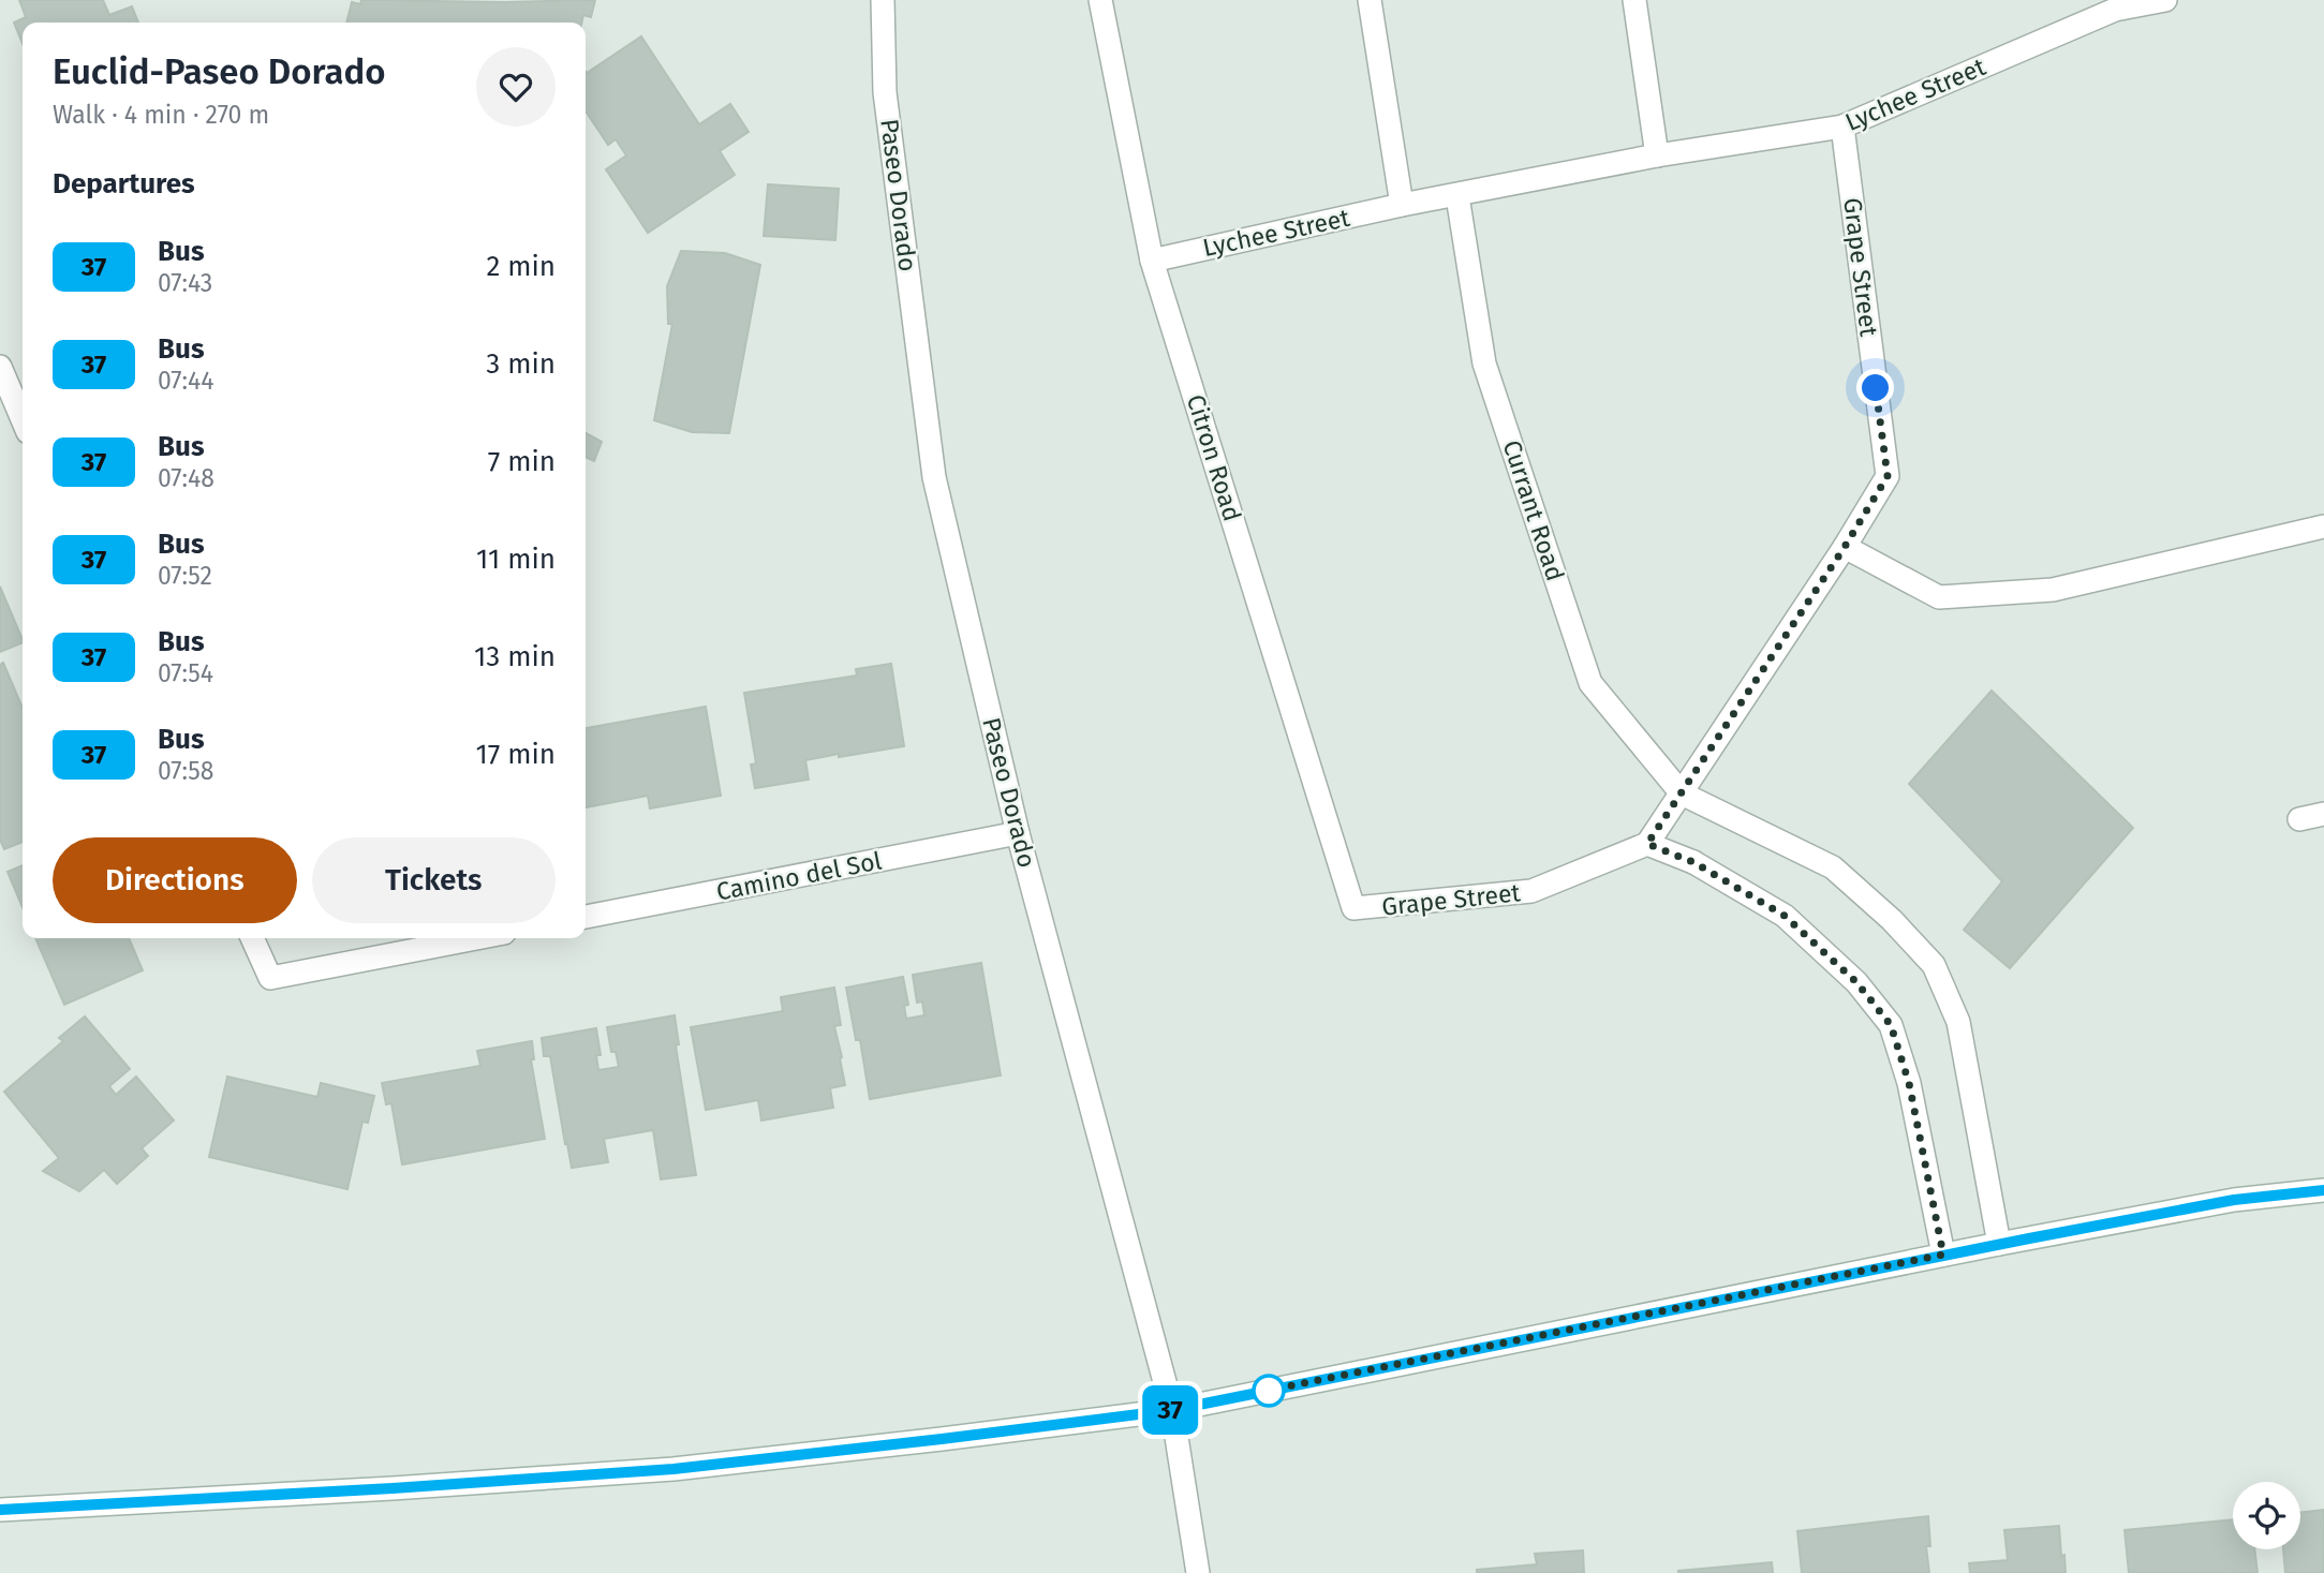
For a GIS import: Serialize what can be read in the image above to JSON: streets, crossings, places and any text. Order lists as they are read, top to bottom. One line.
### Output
{"streets":{"street":["Lychee Street","Paseo Dorado","Grape Street","Citron Road","Currant Road","Camino del Sol"]},"crossings":[["Lychee Street","Grape Street"],["Lychee Street","Citron Road"],["Lychee Street","Currant Road"],["Paseo Dorado","Camino del Sol"],["Grape Street","Citron Road"],["Grape Street","Currant Road"]],"lines":["bus line 37"],"page":{"on_map":"37","heading":[["Euclid-Paseo Dorado","Walk · 4 min · 270 m"],"Departures"],"list":[{"mark":"37","name":"Bus","note":"07:43","value":"2 min"},{"mark":"37","name":"Bus","note":"07:44","value":"3 min"},{"mark":"37","name":"Bus","note":"07:48","value":"7 min"},{"mark":"37","name":"Bus","note":"07:52","value":"11 min"},{"mark":"37","name":"Bus","note":"07:54","value":"13 min"},{"mark":"37","name":"Bus","note":"07:58","value":"17 min"}],"buttons":["Directions","Tickets"]}}
